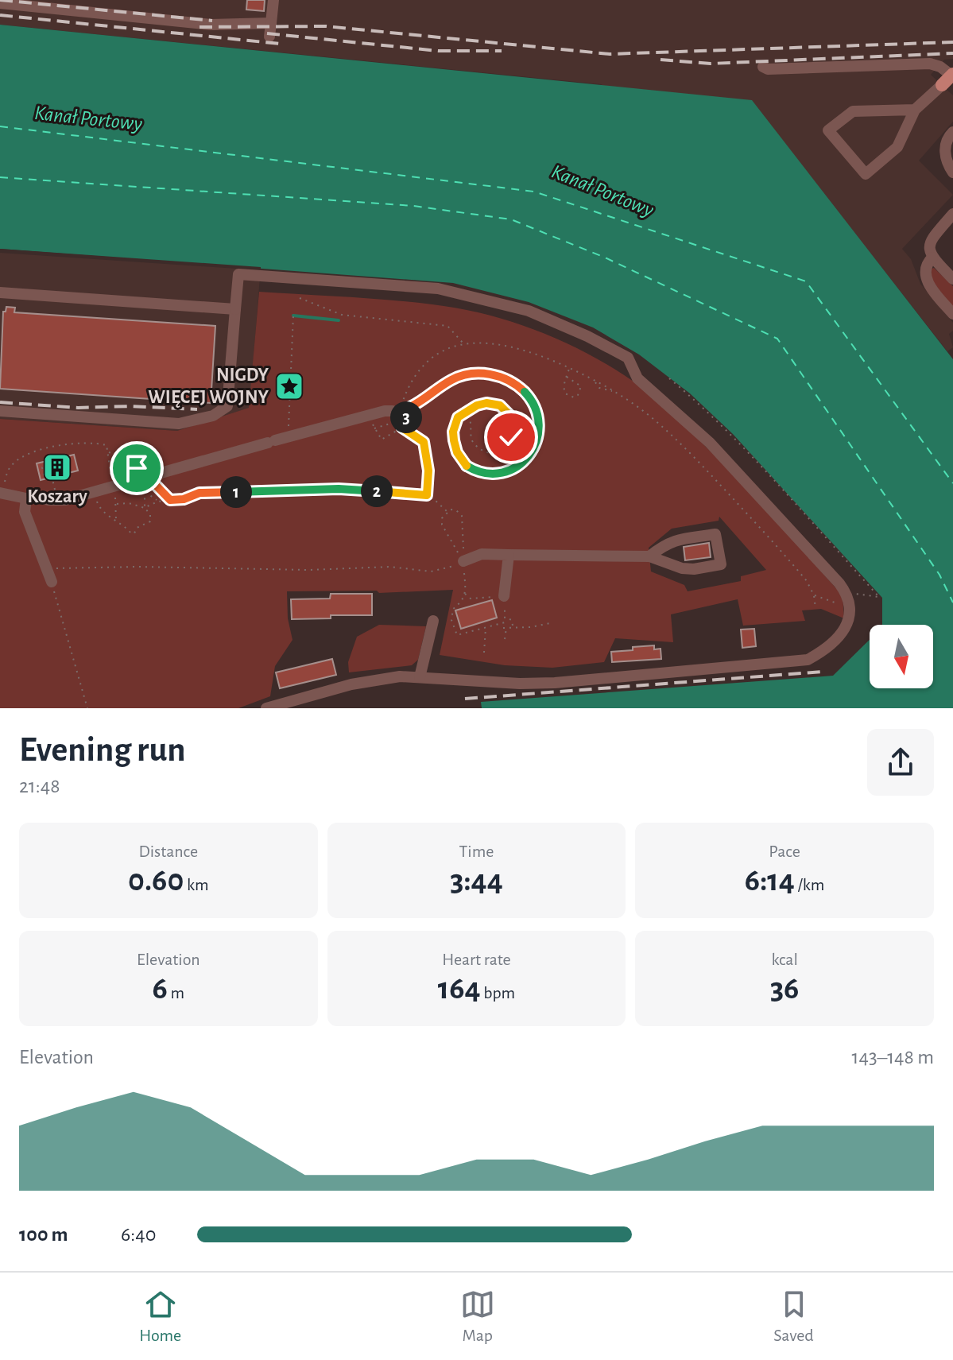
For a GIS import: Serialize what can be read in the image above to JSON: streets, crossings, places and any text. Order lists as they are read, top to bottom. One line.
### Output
{"water":["Kanał Portowy"],"places":{"place":["NIGDY WIĘCEJ WOJNY"],"building":["Koszary"]},"north":"bottom","page":{"pins":["3","2","1"],"heading":["Evening run","21:48"],"stats":[["Distance","0.60 km"],["Time","3:44"],["Pace","6:14 /km"],["Elevation","6 m"],["Heart rate","164 bpm"],["kcal","36"]],"chart":["Elevation","143–148 m"],"list":[{"name":"100 m","note":"6:40"}],"tabs":["Home","Map","Saved"]}}
